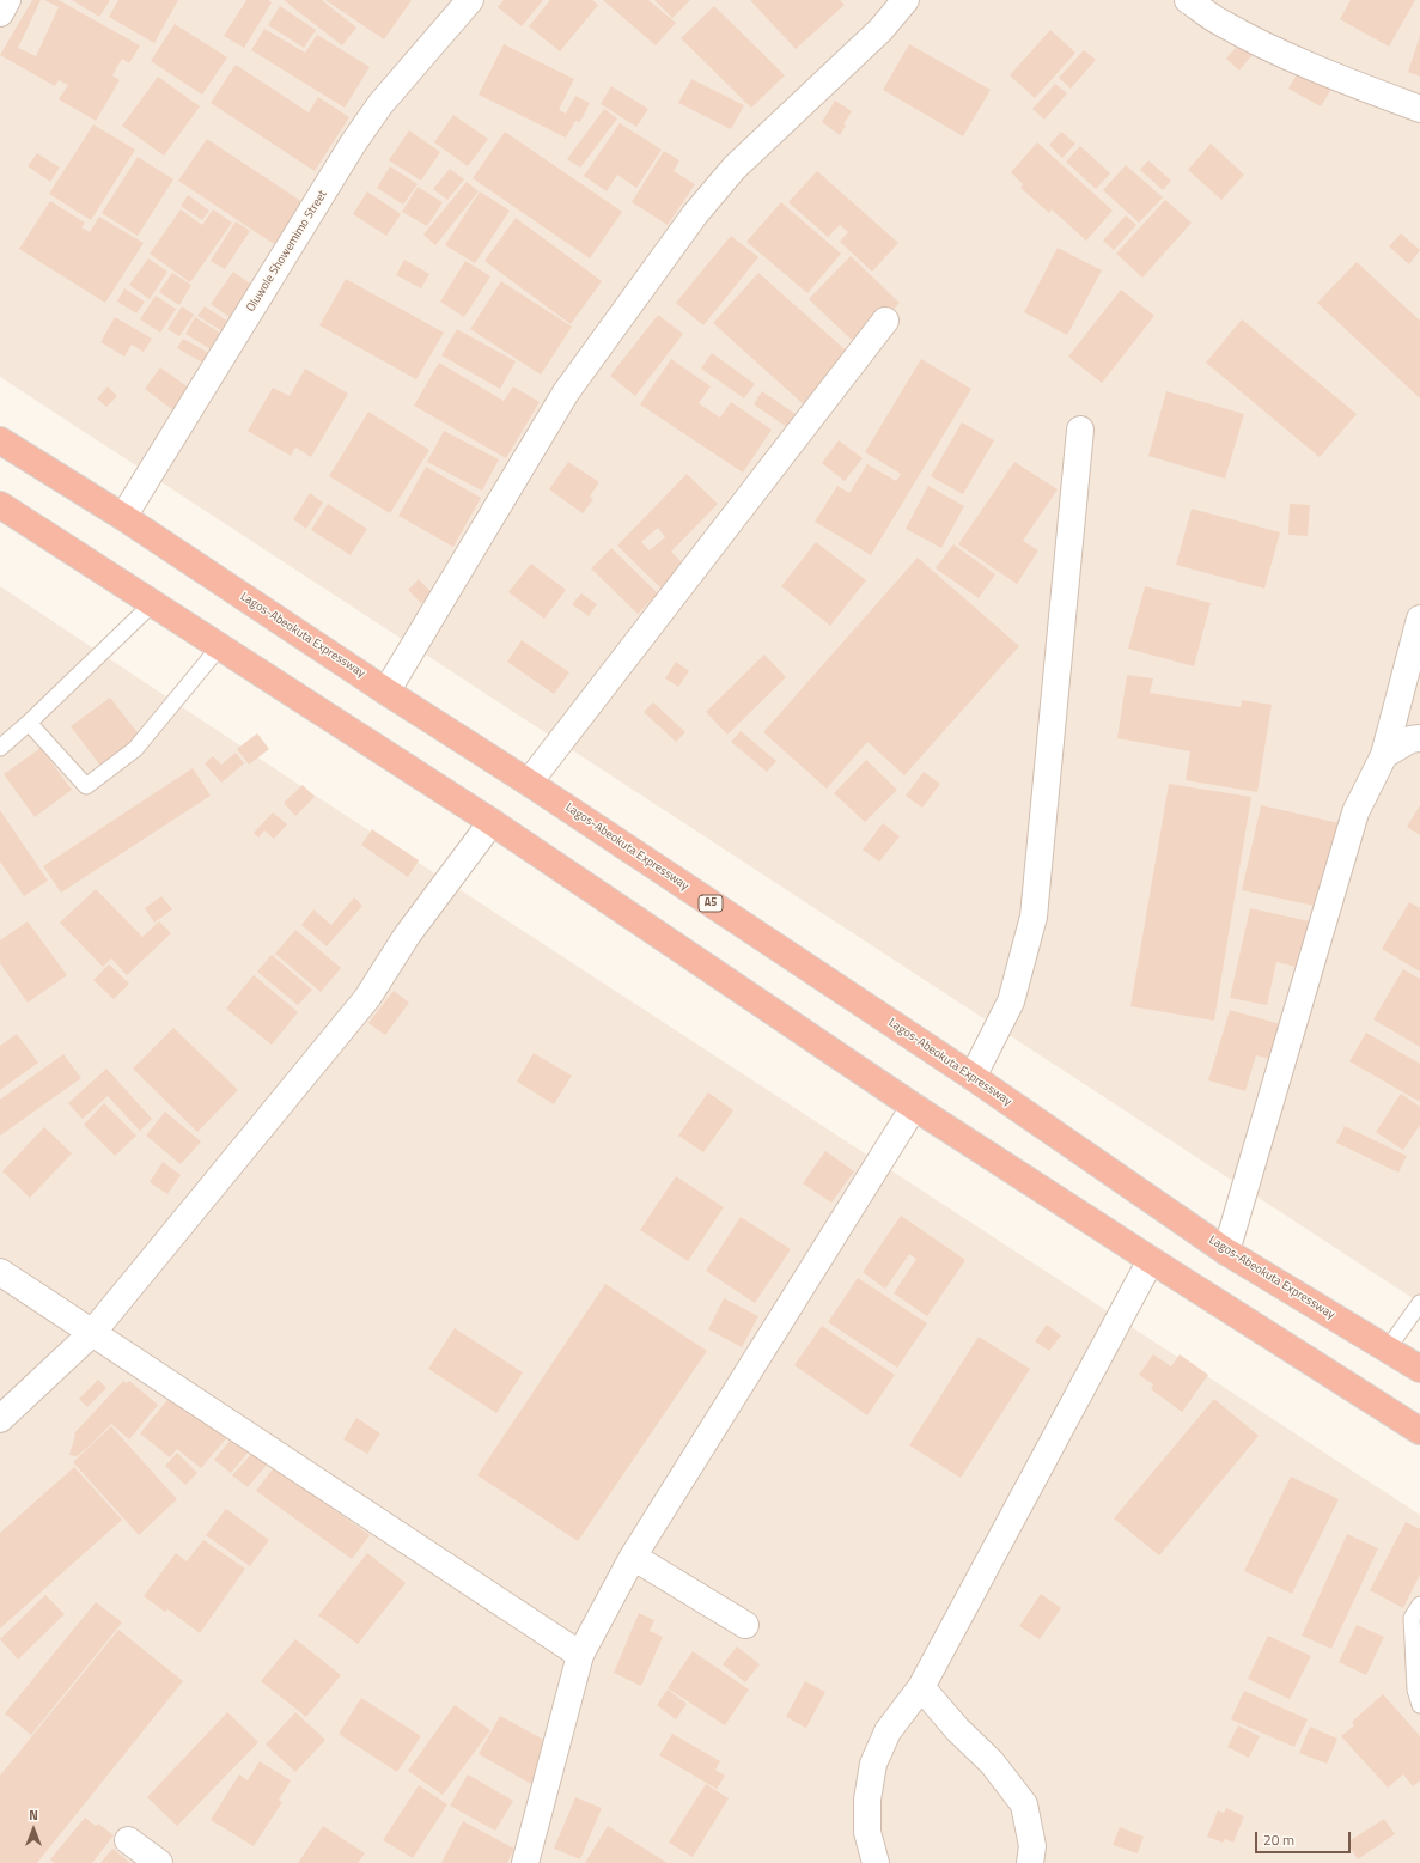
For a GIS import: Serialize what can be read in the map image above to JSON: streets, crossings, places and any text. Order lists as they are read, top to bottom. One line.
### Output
{"streets":{"highway":["Lagos-Abeokuta Expressway","A5"],"street":["Oluwole Showemimo Street"]},"crossings":[["Oluwole Showemimo Street","Lagos-Abeokuta Expressway"]],"scale_bar":"20 m","north":"top"}
